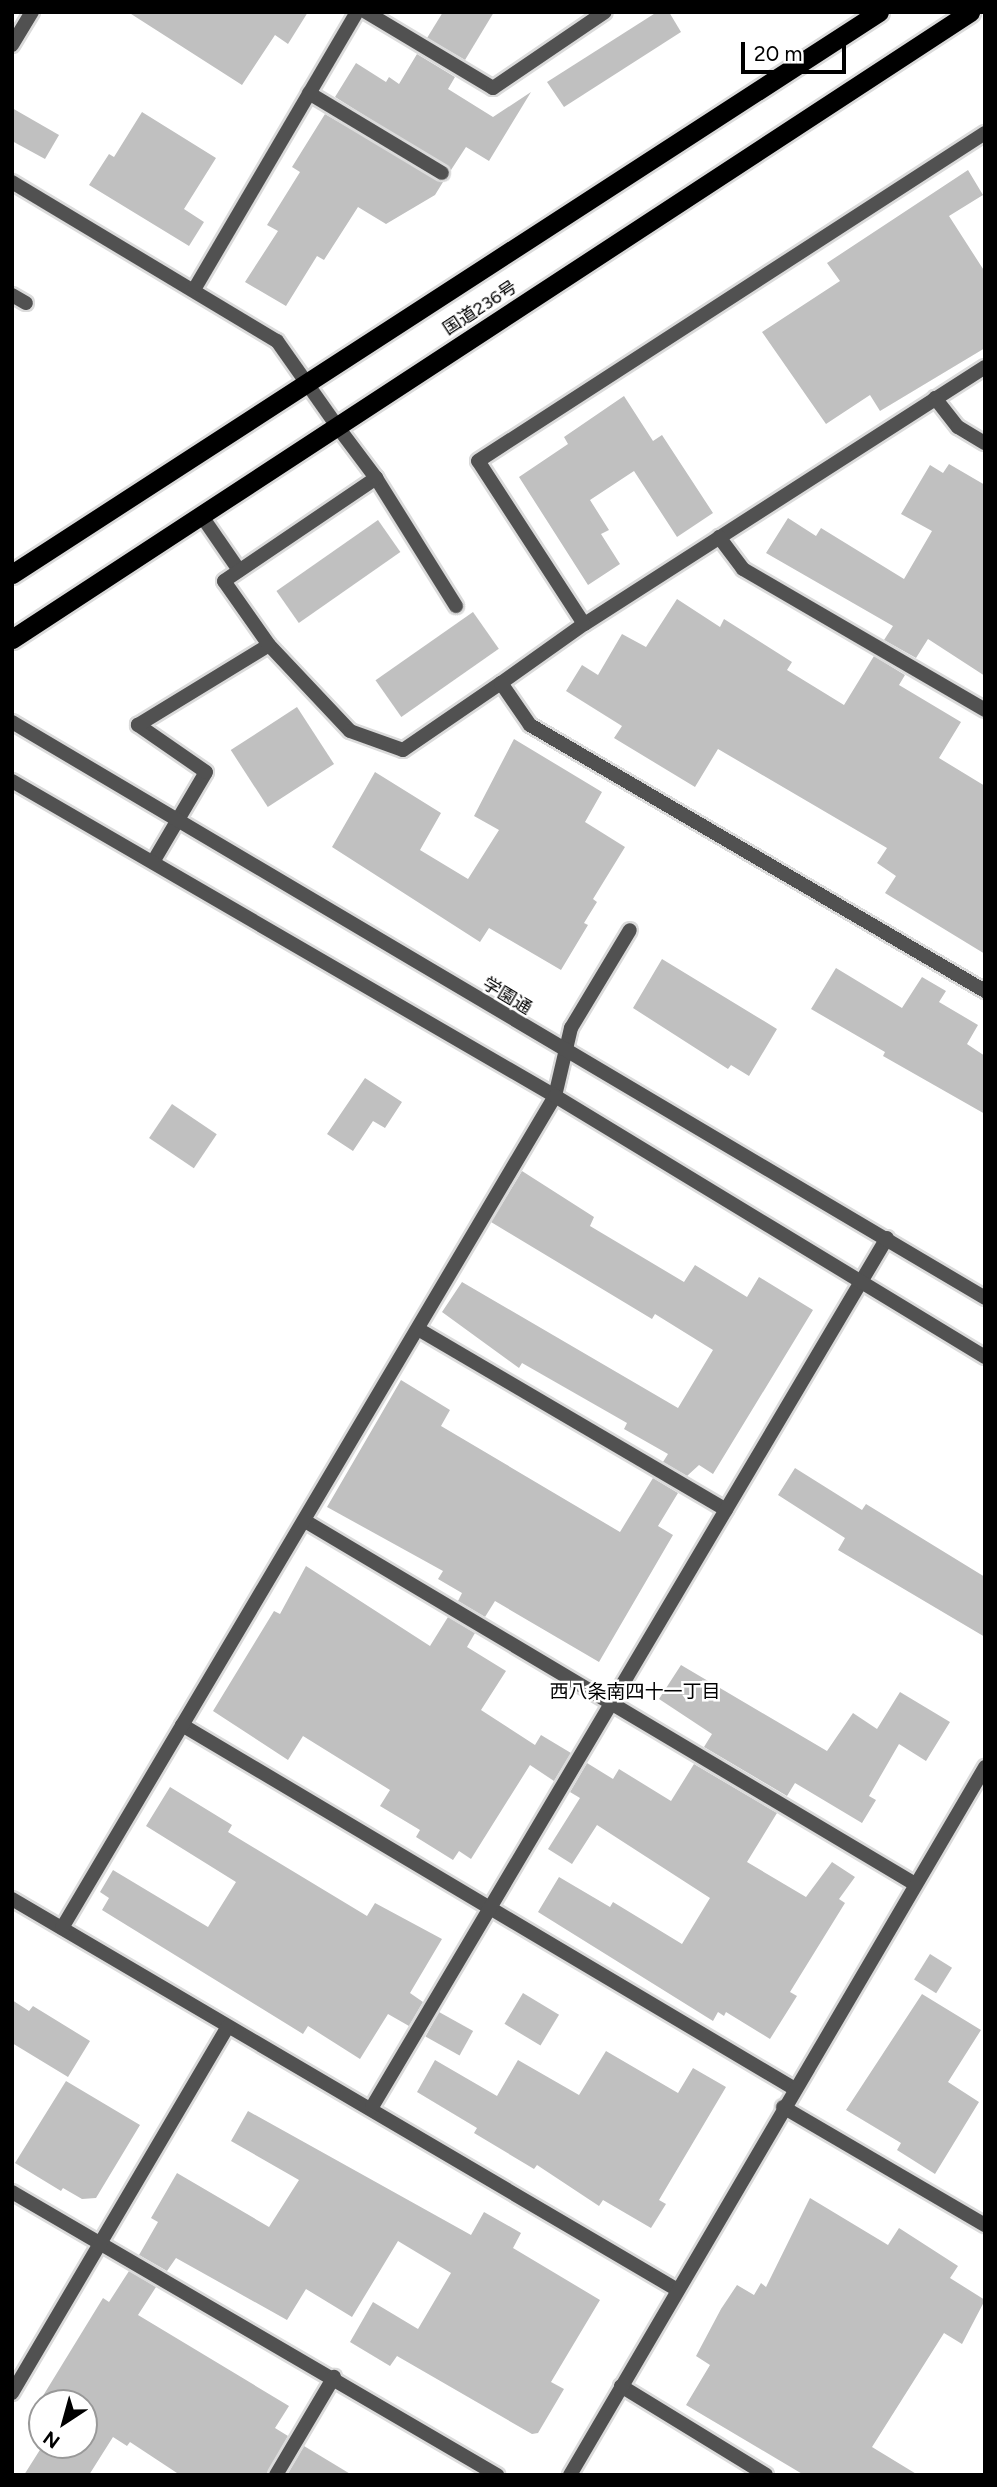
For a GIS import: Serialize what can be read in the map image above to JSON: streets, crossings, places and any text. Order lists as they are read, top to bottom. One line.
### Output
{"streets":{"highway":["国道236号"],"street":["学園通"]},"districts":["西八条南四十一丁目"],"scale_bar":"20 m","north":"bottom left"}
